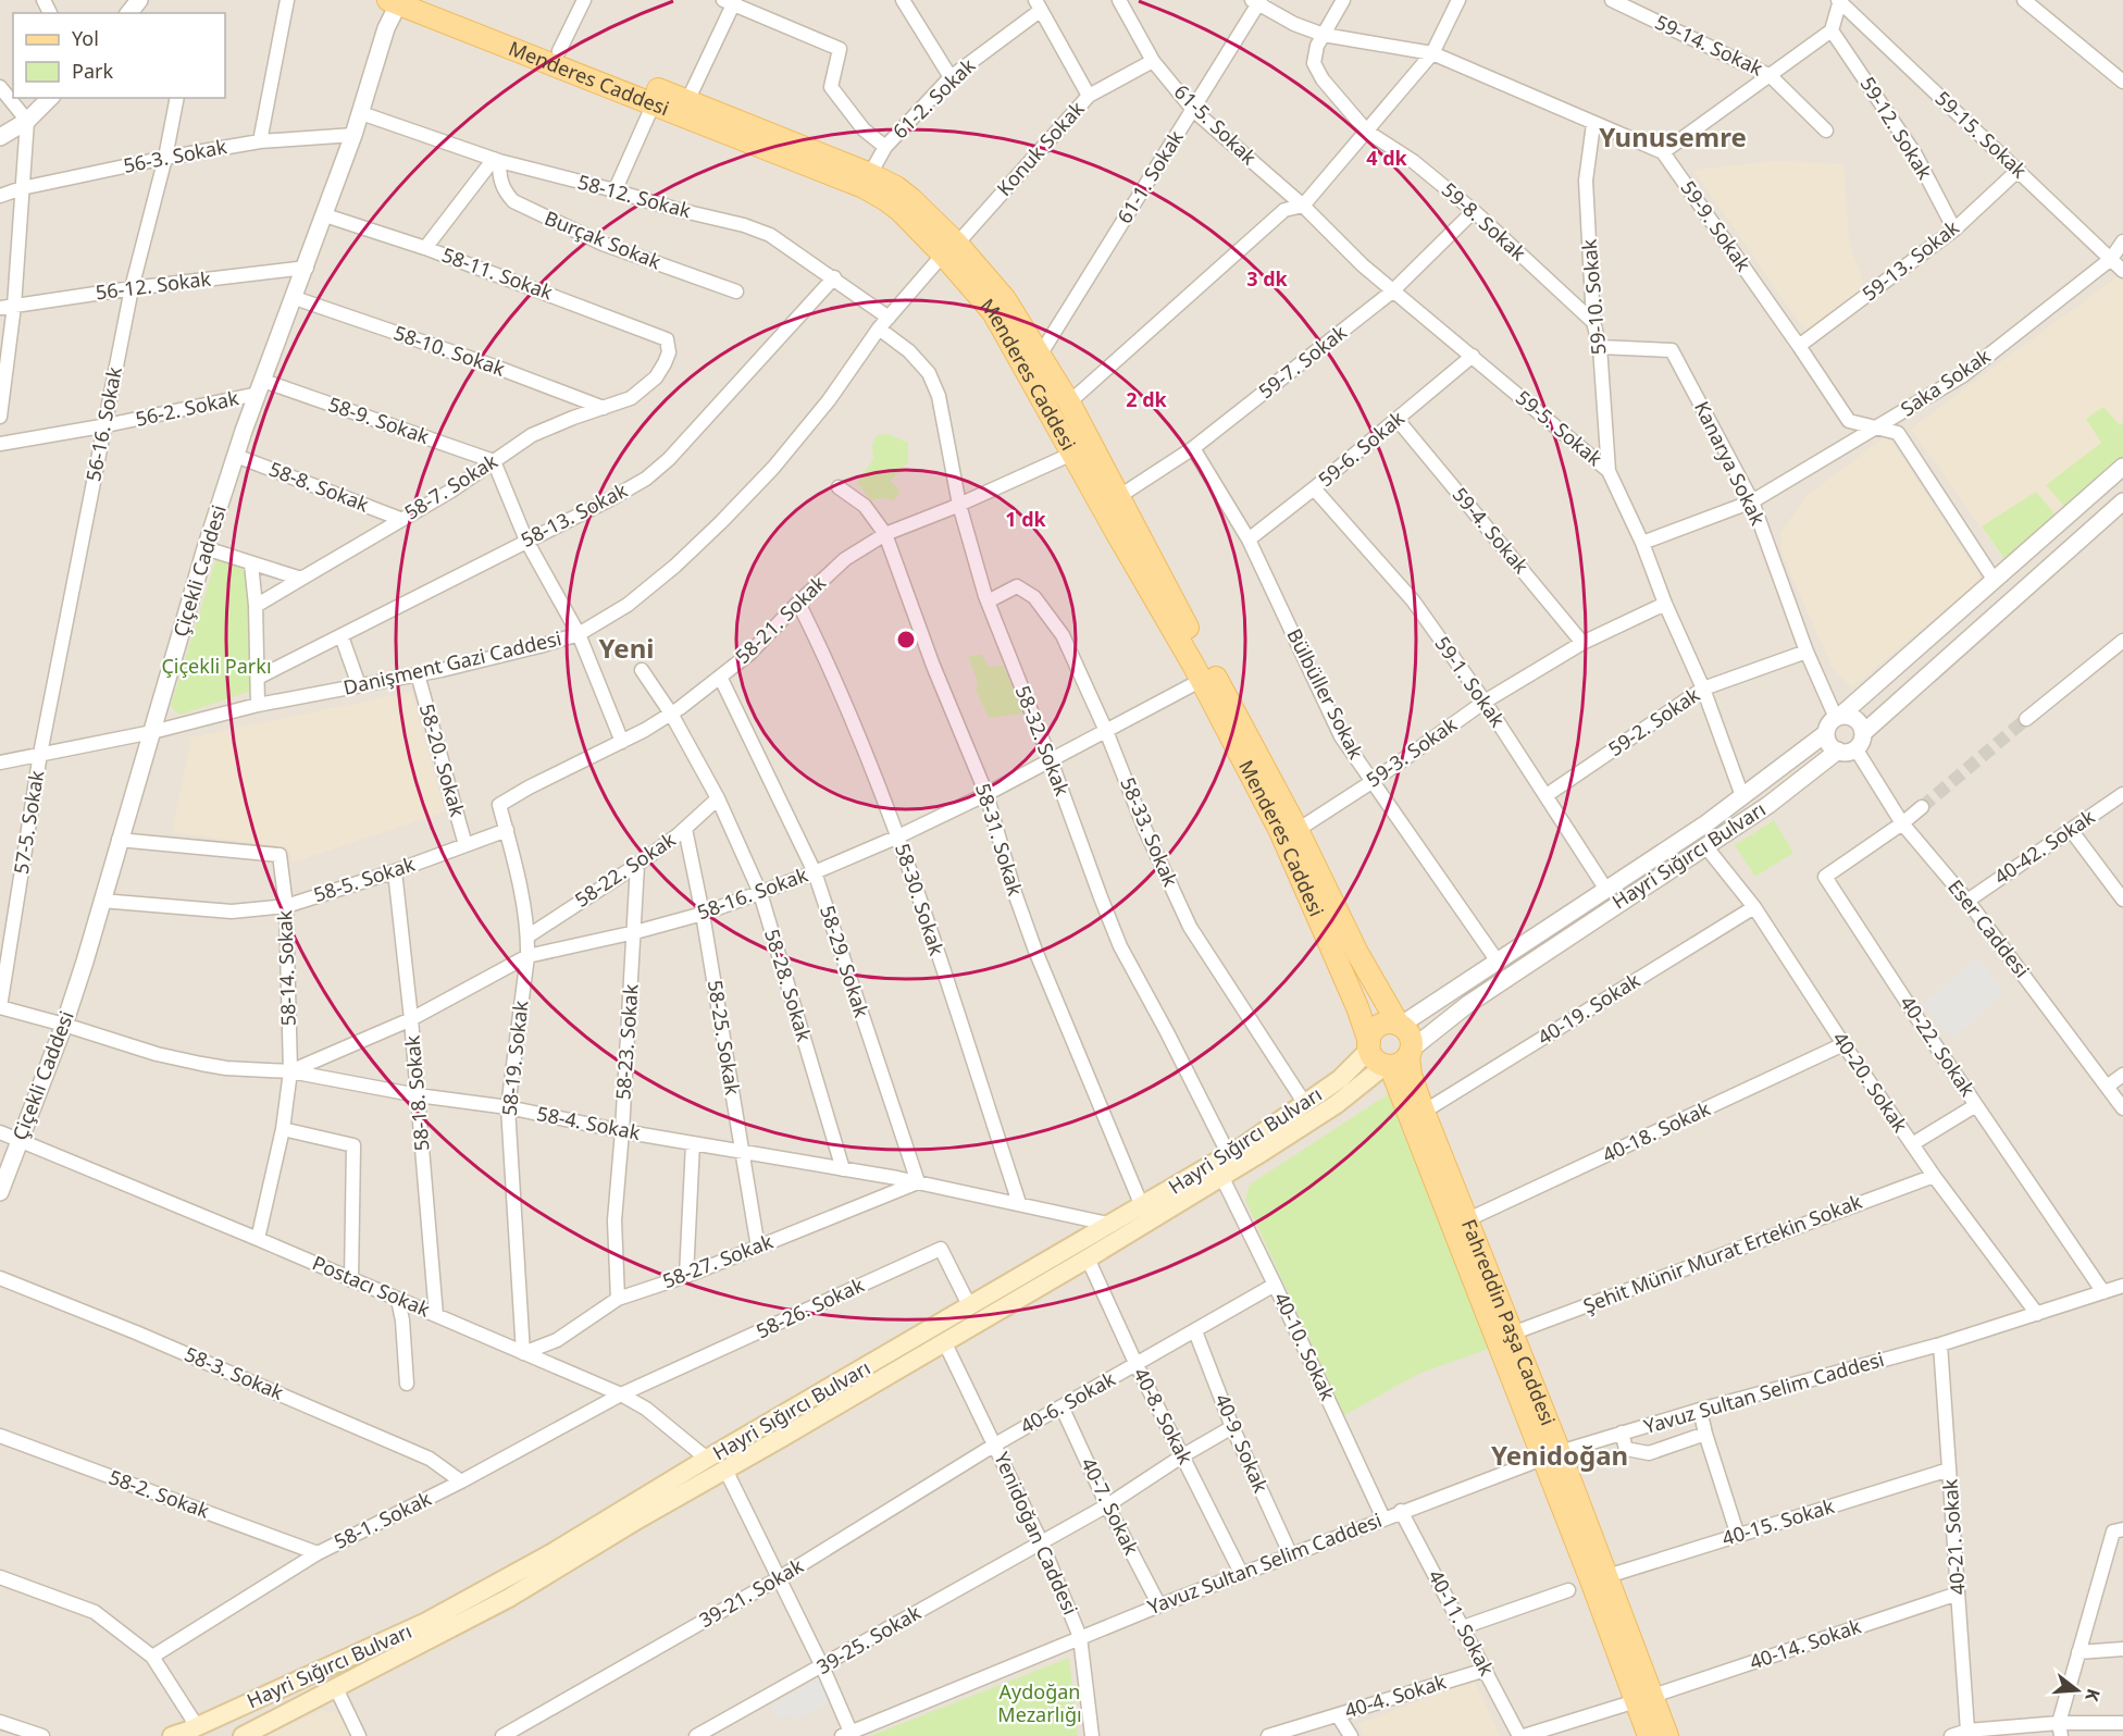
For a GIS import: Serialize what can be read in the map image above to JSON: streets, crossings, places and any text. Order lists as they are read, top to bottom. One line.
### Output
{"streets":{"main road":["Menderes Caddesi","Hayri Sığırcı Bulvarı","Fahreddin Paşa Caddesi"],"street":["59-14. Sokak","61-2. Sokak","61-5. Sokak","59-12. Sokak","59-15. Sokak","Konuk Sokak","56-3. Sokak","61-1. Sokak","58-12. Sokak","59-8. Sokak","59-9. Sokak","Burçak Sokak","59-13. Sokak","58-11. Sokak","56-12. Sokak","59-10. Sokak","58-10. Sokak","59-7. Sokak","Saka Sokak","56-2. Sokak","58-9. Sokak","56-16. Sokak","59-5. Sokak","59-6. Sokak","Kanarya Sokak","58-8. Sokak","58-7. Sokak","58-13. Sokak","59-4. Sokak","Çiçekli Caddesi","58-21. Sokak","Danişment Gazi Caddesi","59-1. Sokak","Bülbüller Sokak","59-2. Sokak","58-32. Sokak","59-3. Sokak","58-20. Sokak","57-5. Sokak","58-33. Sokak","58-31. Sokak","40-42. Sokak","58-22. Sokak","58-5. Sokak","58-16. Sokak","58-30. Sokak","Eser Caddesi","58-29. Sokak","58-14. Sokak","58-28. Sokak","40-19. Sokak","58-25. Sokak","58-23. Sokak","40-22. Sokak","58-19. Sokak","40-20. Sokak","58-18. Sokak","58-4. Sokak","40-18. Sokak","Şehit Münir Murat Ertekin Sokak","58-27. Sokak","Postacı Sokak","58-26. Sokak","40-10. Sokak","58-3. Sokak","Yavuz Sultan Selim Caddesi","40-6. Sokak","40-8. Sokak","40-9. Sokak","58-2. Sokak","40-7. Sokak","58-1. Sokak","40-15. Sokak","Yenidoğan Caddesi","40-21. Sokak","39-21. Sokak","40-11. Sokak","39-25. Sokak","40-14. Sokak","40-4. Sokak"]},"crossings":[["Menderes Caddesi","61-2. Sokak"],["Menderes Caddesi","Konuk Sokak"],["Menderes Caddesi","61-1. Sokak"],["Menderes Caddesi","59-7. Sokak"],["Menderes Caddesi","Çiçekli Caddesi"],["Menderes Caddesi","58-21. Sokak"],["Menderes Caddesi","Danişment Gazi Caddesi"],["Menderes Caddesi","59-3. Sokak"],["Menderes Caddesi","Hayri Sığırcı Bulvarı"],["Menderes Caddesi","58-16. Sokak"],["Menderes Caddesi","Fahreddin Paşa Caddesi"],["61-5. Sokak","Konuk Sokak"],["61-5. Sokak","61-1. Sokak"],["61-5. Sokak","59-5. Sokak"],["59-12. Sokak","59-13. Sokak"],["59-15. Sokak","59-13. Sokak"],["59-15. Sokak","Saka Sokak"],["Konuk Sokak","Danişment Gazi Caddesi"],["56-3. Sokak","56-16. Sokak"],["56-3. Sokak","Çiçekli Caddesi"],["58-12. Sokak","Burçak Sokak"],["58-12. Sokak","58-13. Sokak"],["58-12. Sokak","Çiçekli Caddesi"],["58-12. Sokak","Danişment Gazi Caddesi"],["58-12. Sokak","58-32. Sokak"],["59-8. Sokak","59-10. Sokak"],["59-8. Sokak","59-7. Sokak"],["59-9. Sokak","59-13. Sokak"],["59-9. Sokak","Saka Sokak"],["58-11. Sokak","58-7. Sokak"],["58-11. Sokak","Çiçekli Caddesi"],["56-12. Sokak","56-16. Sokak"],["56-12. Sokak","Çiçekli Caddesi"],["59-10. Sokak","59-5. Sokak"],["59-10. Sokak","Kanarya Sokak"],["58-10. Sokak","58-7. Sokak"],["58-10. Sokak","Çiçekli Caddesi"],["59-7. Sokak","59-5. Sokak"],["59-7. Sokak","Bülbüller Sokak"],["Saka Sokak","59-5. Sokak"],["Saka Sokak","Kanarya Sokak"],["56-2. Sokak","58-9. Sokak"],["56-2. Sokak","56-16. Sokak"],["56-2. Sokak","Çiçekli Caddesi"],["58-9. Sokak","58-7. Sokak"],["58-9. Sokak","Çiçekli Caddesi"],["56-16. Sokak","Danişment Gazi Caddesi"],["56-16. Sokak","57-5. Sokak"],["59-5. Sokak","59-6. Sokak"],["59-5. Sokak","59-2. Sokak"],["59-5. Sokak","59-3. Sokak"],["59-5. Sokak","Hayri Sığırcı Bulvarı"],["59-6. Sokak","59-4. Sokak"],["59-6. Sokak","59-1. Sokak"],["59-6. Sokak","Bülbüller Sokak"],["Kanarya Sokak","59-2. Sokak"],["Kanarya Sokak","Hayri Sığırcı Bulvarı"],["Kanarya Sokak","Eser Caddesi"],["58-8. Sokak","58-7. Sokak"],["58-8. Sokak","Çiçekli Caddesi"],["59-4. Sokak","59-3. Sokak"],["Çiçekli Caddesi","Danişment Gazi Caddesi"],["Çiçekli Caddesi","58-5. Sokak"],["Çiçekli Caddesi","58-14. Sokak"],["Çiçekli Caddesi","58-4. Sokak"],["Çiçekli Caddesi","Postacı Sokak"],["58-21. Sokak","58-32. Sokak"],["58-21. Sokak","58-31. Sokak"],["58-21. Sokak","58-30. Sokak"],["58-21. Sokak","58-29. Sokak"],["58-21. Sokak","58-28. Sokak"],["58-21. Sokak","58-19. Sokak"],["Danişment Gazi Caddesi","58-32. Sokak"],["Danişment Gazi Caddesi","58-20. Sokak"],["Danişment Gazi Caddesi","57-5. Sokak"],["59-1. Sokak","59-2. Sokak"],["59-1. Sokak","59-3. Sokak"],["59-1. Sokak","Hayri Sığırcı Bulvarı"],["Bülbüller Sokak","59-3. Sokak"],["Bülbüller Sokak","Hayri Sığırcı Bulvarı"],["58-32. Sokak","58-33. Sokak"],["58-32. Sokak","Hayri Sığırcı Bulvarı"],["58-32. Sokak","58-16. Sokak"],["58-20. Sokak","58-5. Sokak"],["57-5. Sokak","58-4. Sokak"],["58-33. Sokak","Hayri Sığırcı Bulvarı"],["58-33. Sokak","58-16. Sokak"],["58-31. Sokak","Hayri Sığırcı Bulvarı"],["58-31. Sokak","58-16. Sokak"],["40-42. Sokak","Eser Caddesi"],["Hayri Sığırcı Bulvarı","Eser Caddesi"],["Hayri Sığırcı Bulvarı","40-20. Sokak"],["Hayri Sığırcı Bulvarı","58-4. Sokak"],["Hayri Sığırcı Bulvarı","Postacı Sokak"],["Hayri Sığırcı Bulvarı","58-26. Sokak"],["Hayri Sığırcı Bulvarı","Fahreddin Paşa Caddesi"],["Hayri Sığırcı Bulvarı","40-10. Sokak"],["Hayri Sığırcı Bulvarı","40-8. Sokak"],["Hayri Sığırcı Bulvarı","Yenidoğan Caddesi"],["58-22. Sokak","58-28. Sokak"],["58-22. Sokak","58-25. Sokak"],["58-22. Sokak","58-23. Sokak"],["58-22. Sokak","58-19. Sokak"],["58-5. Sokak","58-14. Sokak"],["58-5. Sokak","58-19. Sokak"],["58-5. Sokak","58-18. Sokak"],["58-16. Sokak","58-30. Sokak"],["58-16. Sokak","58-29. Sokak"],["58-16. Sokak","58-14. Sokak"],["58-16. Sokak","58-28. Sokak"],["58-16. Sokak","58-25. Sokak"],["58-16. Sokak","58-23. Sokak"],["58-16. Sokak","58-19. Sokak"],["58-16. Sokak","58-18. Sokak"],["58-16. Sokak","58-4. Sokak"],["58-30. Sokak","58-4. Sokak"],["Eser Caddesi","40-22. Sokak"],["58-29. Sokak","58-4. Sokak"],["58-29. Sokak","58-27. Sokak"],["58-14. Sokak","58-4. Sokak"],["58-14. Sokak","Postacı Sokak"],["58-28. Sokak","58-4. Sokak"],["40-19. Sokak","40-20. Sokak"],["40-19. Sokak","Fahreddin Paşa Caddesi"],["58-25. Sokak","58-4. Sokak"],["58-25. Sokak","58-27. Sokak"],["58-23. Sokak","58-4. Sokak"],["58-23. Sokak","58-27. Sokak"],["40-22. Sokak","Yavuz Sultan Selim Caddesi"],["58-19. Sokak","58-4. Sokak"],["58-19. Sokak","58-27. Sokak"],["58-19. Sokak","Postacı Sokak"],["40-20. Sokak","40-18. Sokak"],["40-20. Sokak","Şehit Münir Murat Ertekin Sokak"],["40-20. Sokak","Yavuz Sultan Selim Caddesi"],["58-18. Sokak","58-4. Sokak"],["58-18. Sokak","Postacı Sokak"],["58-4. Sokak","58-27. Sokak"],["40-18. Sokak","Fahreddin Paşa Caddesi"],["Şehit Münir Murat Ertekin Sokak","Fahreddin Paşa Caddesi"],["58-27. Sokak","Postacı Sokak"],["Postacı Sokak","58-26. Sokak"],["Postacı Sokak","58-1. Sokak"],["58-26. Sokak","58-1. Sokak"],["Fahreddin Paşa Caddesi","Yavuz Sultan Selim Caddesi"],["Fahreddin Paşa Caddesi","40-15. Sokak"],["Fahreddin Paşa Caddesi","40-14. Sokak"],["40-10. Sokak","Yavuz Sultan Selim Caddesi"],["40-10. Sokak","40-6. Sokak"],["58-3. Sokak","58-1. Sokak"],["Yavuz Sultan Selim Caddesi","40-8. Sokak"],["Yavuz Sultan Selim Caddesi","40-9. Sokak"],["Yavuz Sultan Selim Caddesi","40-7. Sokak"],["Yavuz Sultan Selim Caddesi","Yenidoğan Caddesi"],["Yavuz Sultan Selim Caddesi","40-21. Sokak"],["Yavuz Sultan Selim Caddesi","40-11. Sokak"],["40-6. Sokak","40-8. Sokak"],["40-6. Sokak","40-9. Sokak"],["40-6. Sokak","40-7. Sokak"],["40-6. Sokak","Yenidoğan Caddesi"],["40-6. Sokak","39-21. Sokak"],["40-8. Sokak","39-25. Sokak"],["40-9. Sokak","39-25. Sokak"],["58-2. Sokak","58-1. Sokak"],["40-7. Sokak","39-25. Sokak"],["40-15. Sokak","40-21. Sokak"],["Yenidoğan Caddesi","39-21. Sokak"],["Yenidoğan Caddesi","39-25. Sokak"],["40-21. Sokak","40-14. Sokak"],["40-11. Sokak","40-14. Sokak"],["40-11. Sokak","40-4. Sokak"]],"districts":["Yunusemre","Yeni","Yenidoğan"],"parks":["Çiçekli Parkı","Aydoğan Mezarlığı"],"legend":["Yol","Park"],"north":"right","rings":["4 dk","3 dk","2 dk","1 dk"]}
